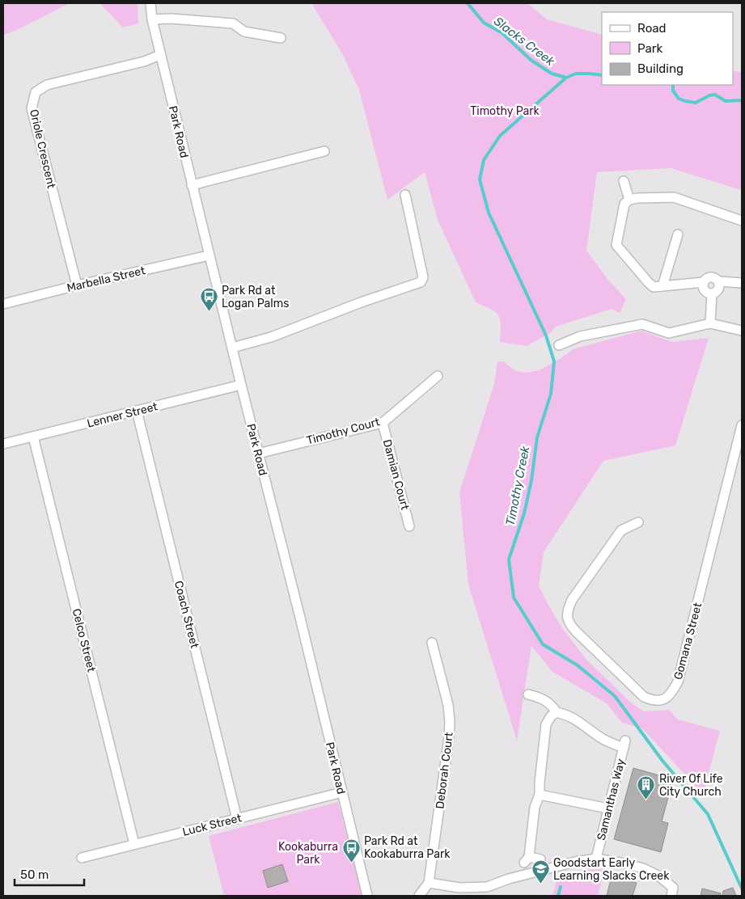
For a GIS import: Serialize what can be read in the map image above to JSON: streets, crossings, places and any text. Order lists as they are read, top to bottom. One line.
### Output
{"streets":{"street":["Park Road","Oriole Crescent","Marbella Street","Lenner Street","Timothy Court","Damian Court","Coach Street","Celco Street","Gomana Street","Deborah Court","Samanthas Way","Luck Street"]},"crossings":[["Park Road","Oriole Crescent"],["Park Road","Marbella Street"],["Park Road","Lenner Street"],["Park Road","Timothy Court"],["Park Road","Luck Street"],["Oriole Crescent","Marbella Street"],["Lenner Street","Coach Street"],["Lenner Street","Celco Street"],["Timothy Court","Damian Court"],["Coach Street","Luck Street"],["Celco Street","Luck Street"]],"water":["Slacks Creek","Timothy Creek"],"parks":["Timothy Park","Kookaburra Park"],"places":{"bus stop":["Park Rd at Logan Palms","Park Rd at Kookaburra Park"],"building":["River Of Life City Church"],"school or university":["Goodstart Early Learning Slacks Creek"]},"legend":["Road","Park","Building"],"scale_bar":"50 m"}
